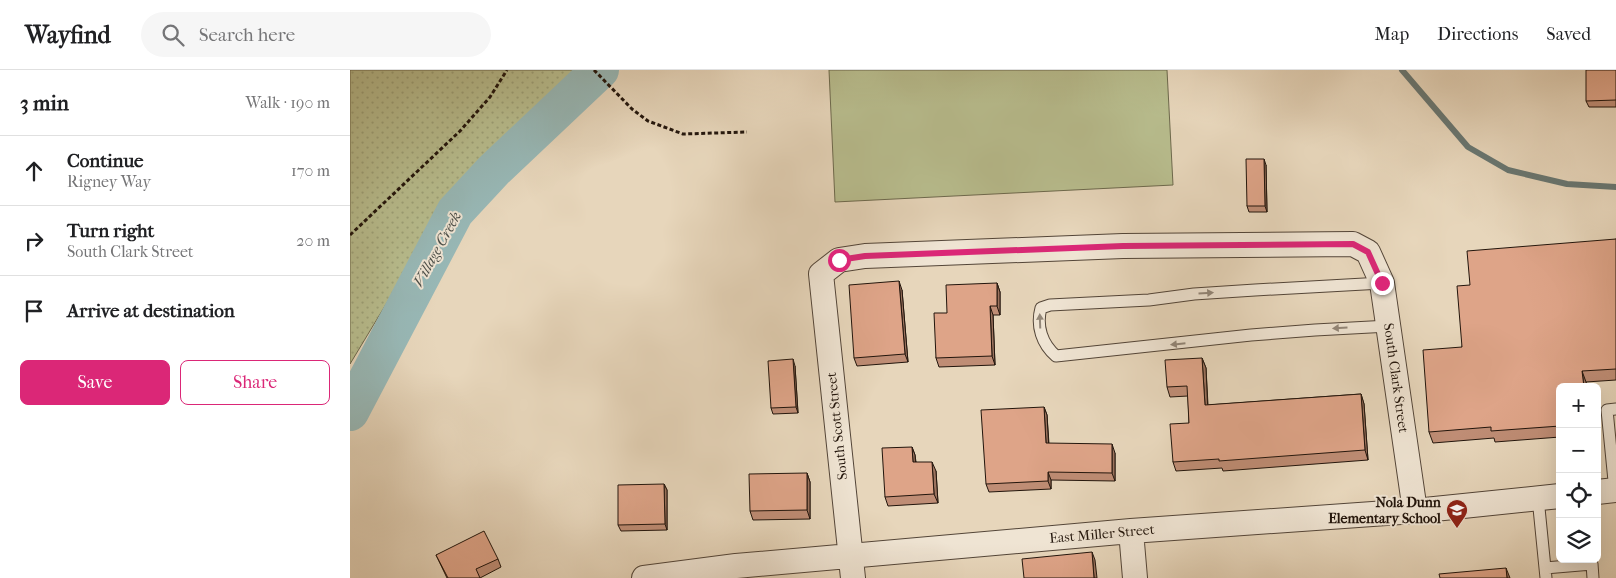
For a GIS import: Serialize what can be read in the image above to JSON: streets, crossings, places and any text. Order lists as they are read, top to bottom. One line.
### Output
{"streets":{"street":["South Clark Street","South Scott Street","East Miller Street"]},"crossings":[["South Clark Street","South Scott Street"],["South Clark Street","East Miller Street"],["South Scott Street","East Miller Street"]],"water":["Village Creek"],"places":{"school or university":["Nola Dunn Elementary School"]},"page":{"header":"Wayfind","search":"Search here","nav":["Map","Directions","Saved"],"heading":["3 min","Walk · 190 m"],"list":[["Continue","Rigney Way","170 m"],["Turn right","South Clark Street","20 m"],"Arrive at destination"],"buttons":["Save","Share"],"map_buttons":["+","−"]}}
